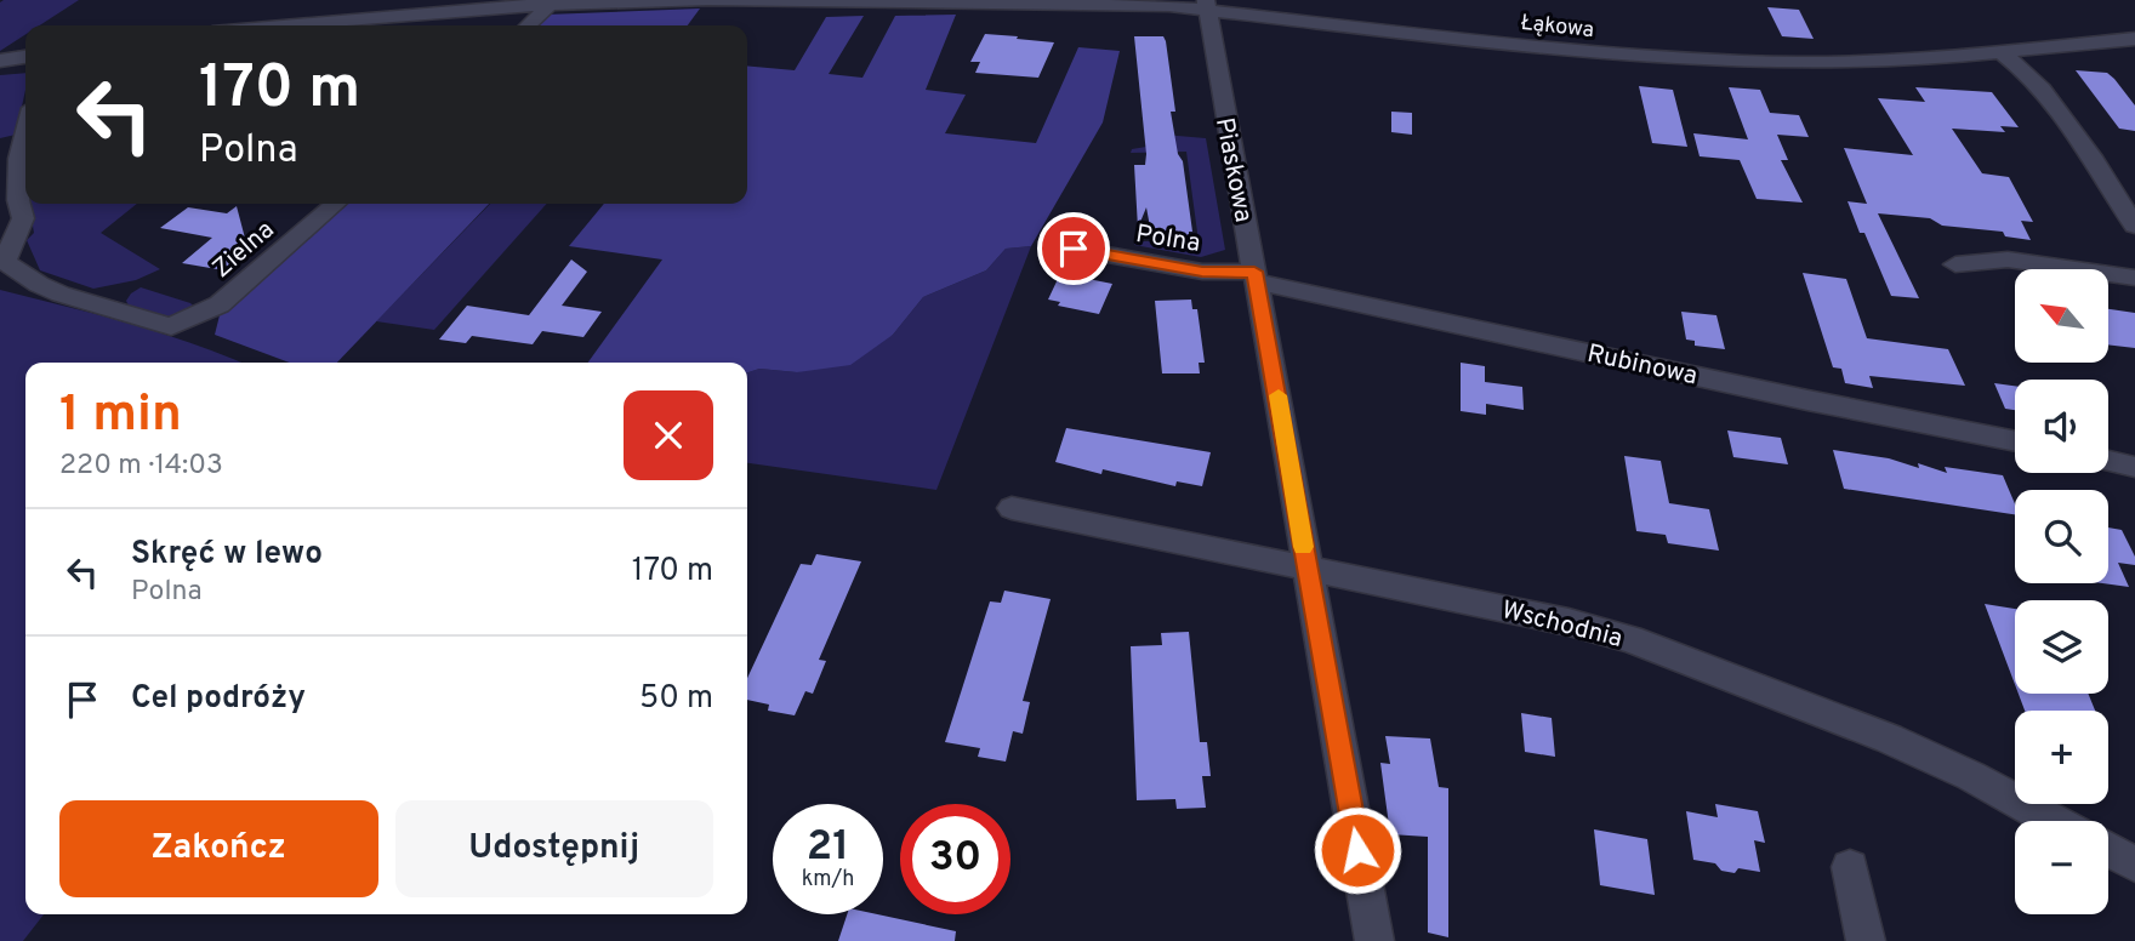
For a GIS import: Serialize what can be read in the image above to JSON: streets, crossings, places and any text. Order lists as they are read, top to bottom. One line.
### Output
{"streets":{"street":["Łąkowa","Piaskowa","Polna","Zielna","Rubinowa","Wschodnia"]},"crossings":[["Łąkowa","Piaskowa"],["Piaskowa","Polna"],["Piaskowa","Rubinowa"],["Piaskowa","Wschodnia"],["Polna","Rubinowa"]],"north":"top left","page":{"turn":["170 m","Polna"],"map_buttons":["+","−"],"heading":["1 min","220 m · 14:03"],"list":[{"name":"Skręć w lewo","note":"Polna","value":"170 m"},{"name":"Cel podróży","value":"50 m"}],"buttons":["Zakończ","Udostępnij"],"speed":"21 km/h","limit":"30"}}
